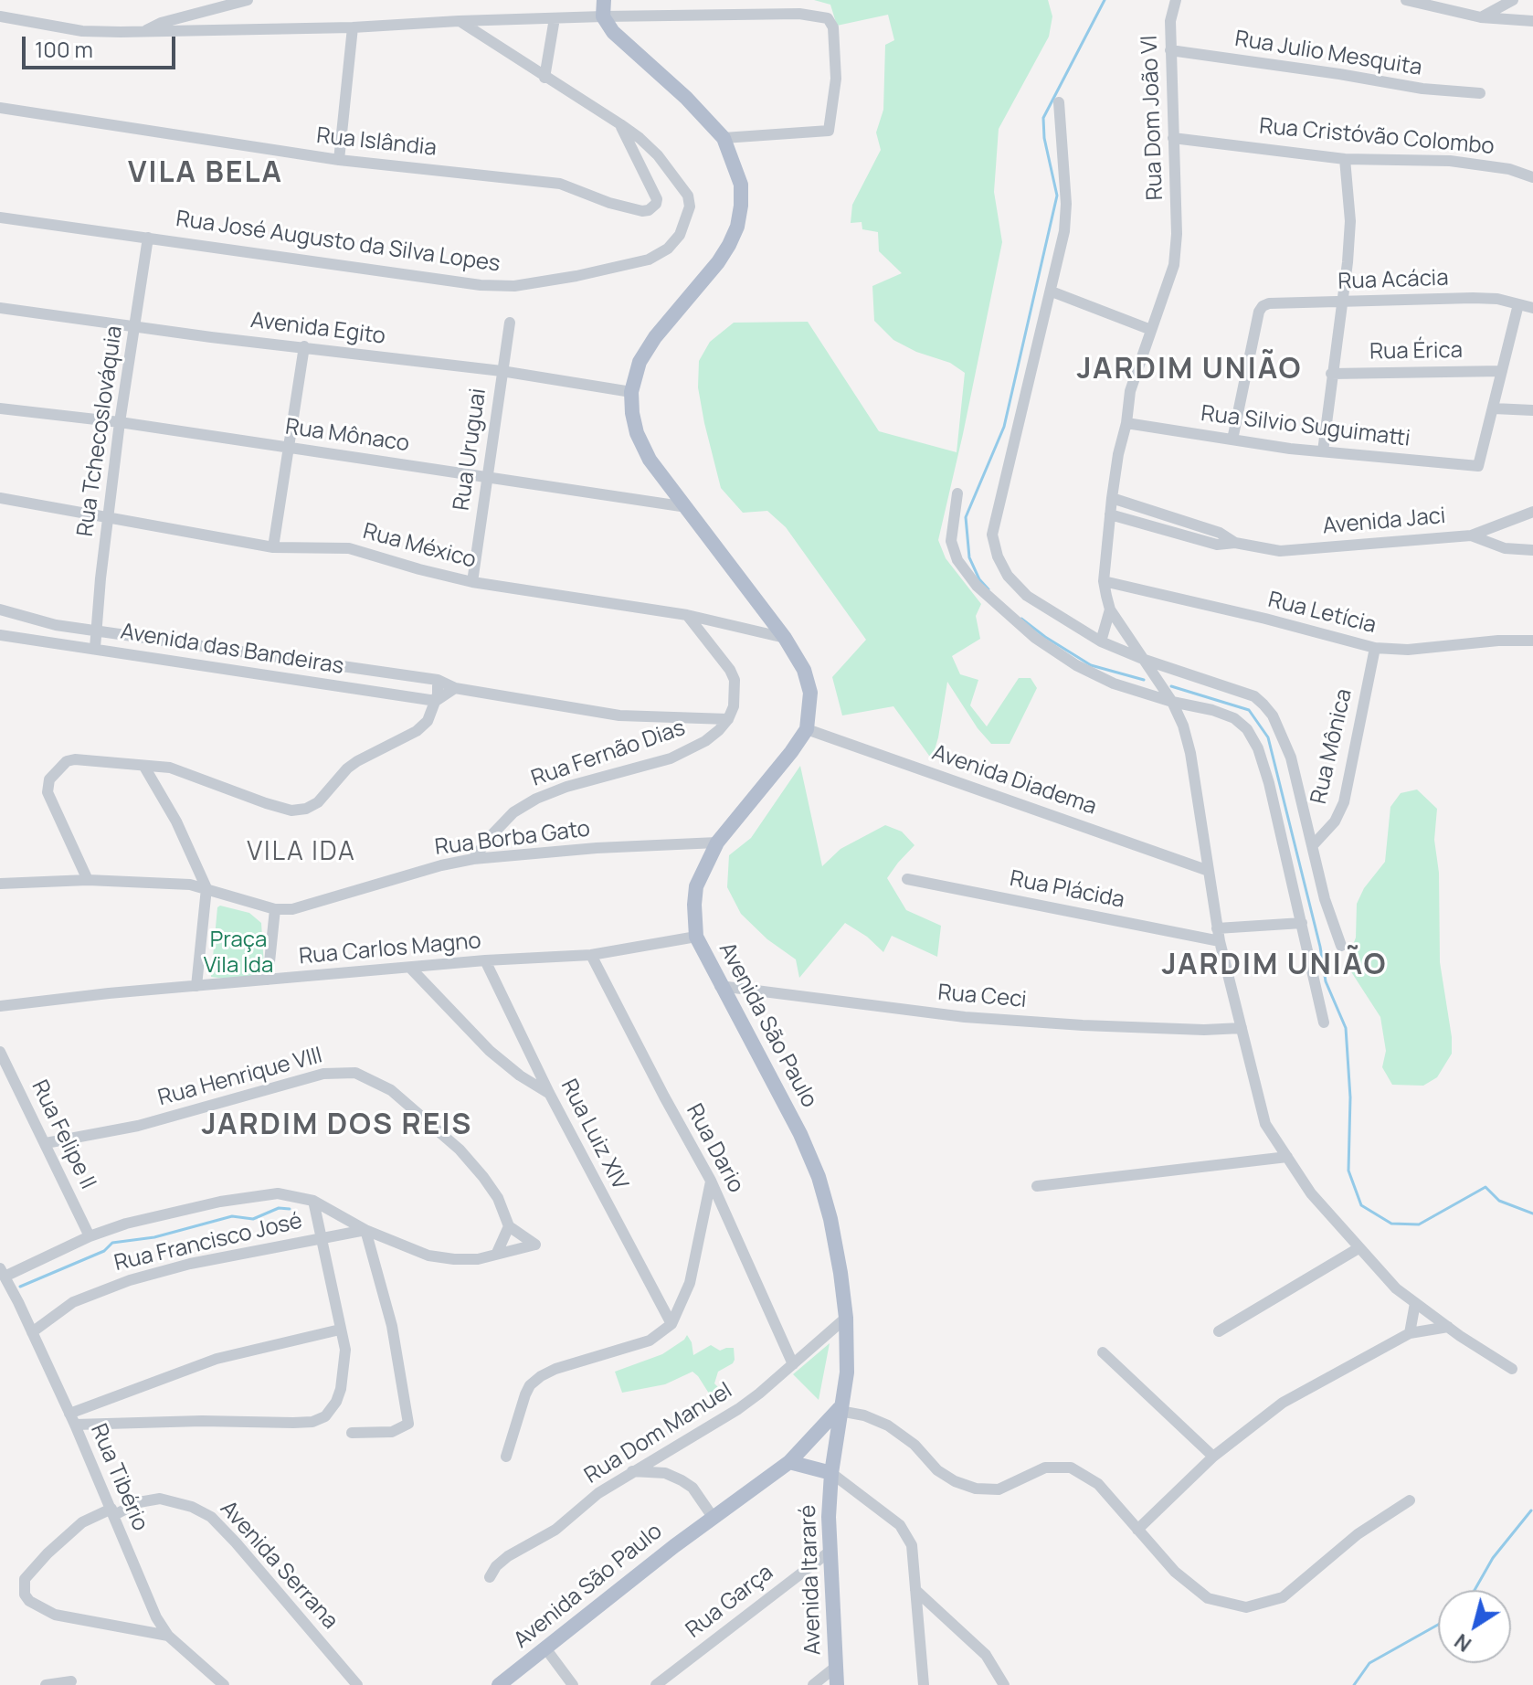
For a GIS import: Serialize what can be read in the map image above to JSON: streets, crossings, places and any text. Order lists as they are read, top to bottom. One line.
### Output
{"streets":{"main road":["Avenida São Paulo","Avenida Itararé"],"street":["Rua Julio Mesquita","Rua Dom João VI","Rua Cristóvão Colombo","Rua Islândia","Rua José Augusto da Silva Lopes","Rua Acácia","Avenida Egito","Rua Érica","Rua Silvio Suguimatti","Rua Tchecoslováquia","Rua Mônaco","Rua Uruguai","Avenida Jaci","Rua México","Rua Letícia","Avenida das Bandeiras","Rua Mônica","Rua Fernão Dias","Avenida Diadema","Rua Borba Gato","Rua Plácida","Rua Carlos Magno","Rua Ceci","Rua Henrique VIII","Rua Felipe II","Rua Luiz XIV","Rua Dario","Rua Francisco José","Rua Dom Manuel","Rua Tibério","Avenida Serrana","Rua Garça"]},"crossings":[["Rua Julio Mesquita","Rua Dom João VI"],["Rua Dom João VI","Rua Cristóvão Colombo"],["Rua Dom João VI","Rua Silvio Suguimatti"],["Rua Dom João VI","Avenida Jaci"],["Rua Dom João VI","Rua Letícia"],["Rua Islândia","Rua José Augusto da Silva Lopes"],["Rua José Augusto da Silva Lopes","Rua Tchecoslováquia"],["Rua Acácia","Rua Silvio Suguimatti"],["Avenida Egito","Rua Tchecoslováquia"],["Avenida Egito","Rua Uruguai"],["Avenida Egito","Avenida São Paulo"],["Rua Tchecoslováquia","Rua Mônaco"],["Rua Tchecoslováquia","Rua México"],["Rua Tchecoslováquia","Avenida das Bandeiras"],["Rua Mônaco","Rua Uruguai"],["Rua Mônaco","Avenida São Paulo"],["Rua Uruguai","Rua México"],["Rua México","Avenida São Paulo"],["Rua Letícia","Rua Mônica"],["Avenida das Bandeiras","Rua Fernão Dias"],["Rua Fernão Dias","Rua Borba Gato"],["Avenida Diadema","Avenida São Paulo"],["Rua Borba Gato","Avenida São Paulo"],["Rua Carlos Magno","Avenida São Paulo"],["Rua Carlos Magno","Rua Luiz XIV"],["Rua Carlos Magno","Rua Dario"],["Rua Ceci","Avenida São Paulo"],["Avenida São Paulo","Rua Dom Manuel"],["Avenida São Paulo","Avenida Itararé"],["Rua Henrique VIII","Rua Felipe II"],["Rua Dario","Rua Dom Manuel"],["Rua Francisco José","Rua Tibério"],["Rua Tibério","Avenida Serrana"],["Avenida Itararé","Rua Garça"]],"districts":["VILA BELA","JARDIM UNIÃO","VILA IDA","JARDIM UNIÃO","JARDIM DOS REIS"],"parks":["Praça Vila Ida"],"scale_bar":"100 m","north":"bottom left"}
